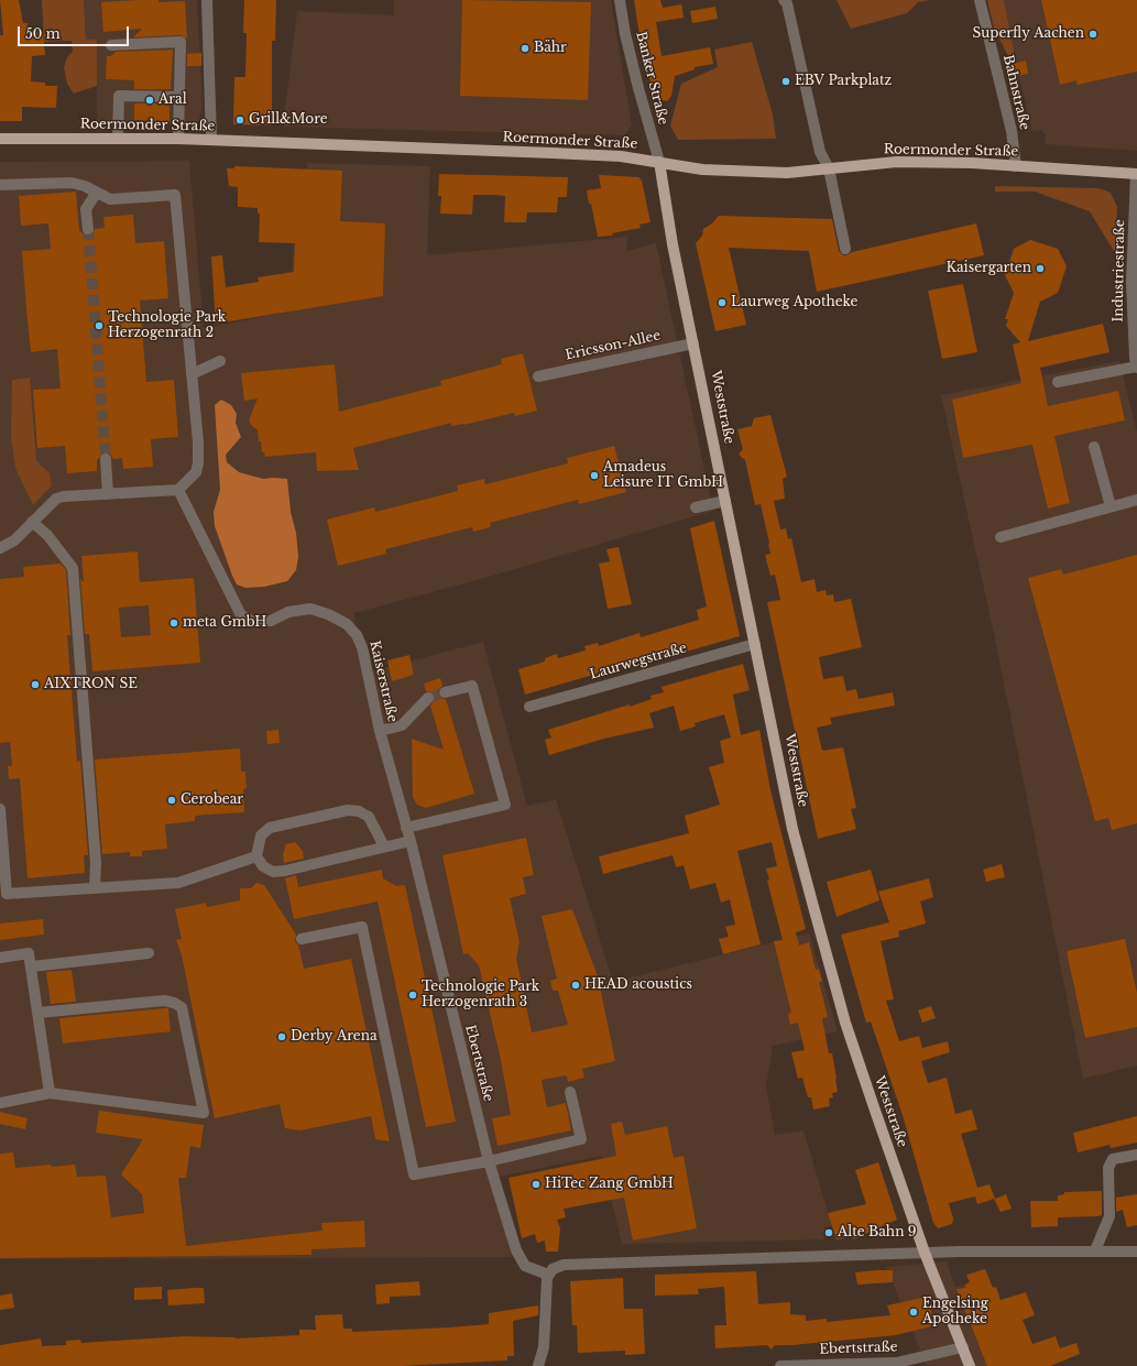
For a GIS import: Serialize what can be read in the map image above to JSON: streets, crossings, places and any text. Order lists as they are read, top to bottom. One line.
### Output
{"streets":{"main road":["Roermonder Straße","Weststraße"],"street":["Banker Straße","Bahnstraße","Industriestraße","Ericsson-Allee","Laurwegstraße","Kaiserstraße","Ebertstraße"]},"crossings":[["Banker Straße","Roermonder Straße"],["Banker Straße","Weststraße"],["Bahnstraße","Roermonder Straße"],["Roermonder Straße","Industriestraße"],["Roermonder Straße","Weststraße"],["Ericsson-Allee","Weststraße"],["Weststraße","Laurwegstraße"],["Weststraße","Ebertstraße"],["Kaiserstraße","Ebertstraße"]],"places":["Superfly Aachen","Bähr","EBV Parkplatz","Aral","Grill&More","Kaisergarten","Laurweg Apotheke","Technologie Park Herzogenrath 2","Amadeus Leisure IT GmbH","meta GmbH","AIXTRON SE","Cerobear","HEAD acoustics","Technologie Park Herzogenrath 3","Derby Arena","HiTec Zang GmbH","Alte Bahn 9","Engelsing Apotheke"],"scale_bar":"50 m"}
